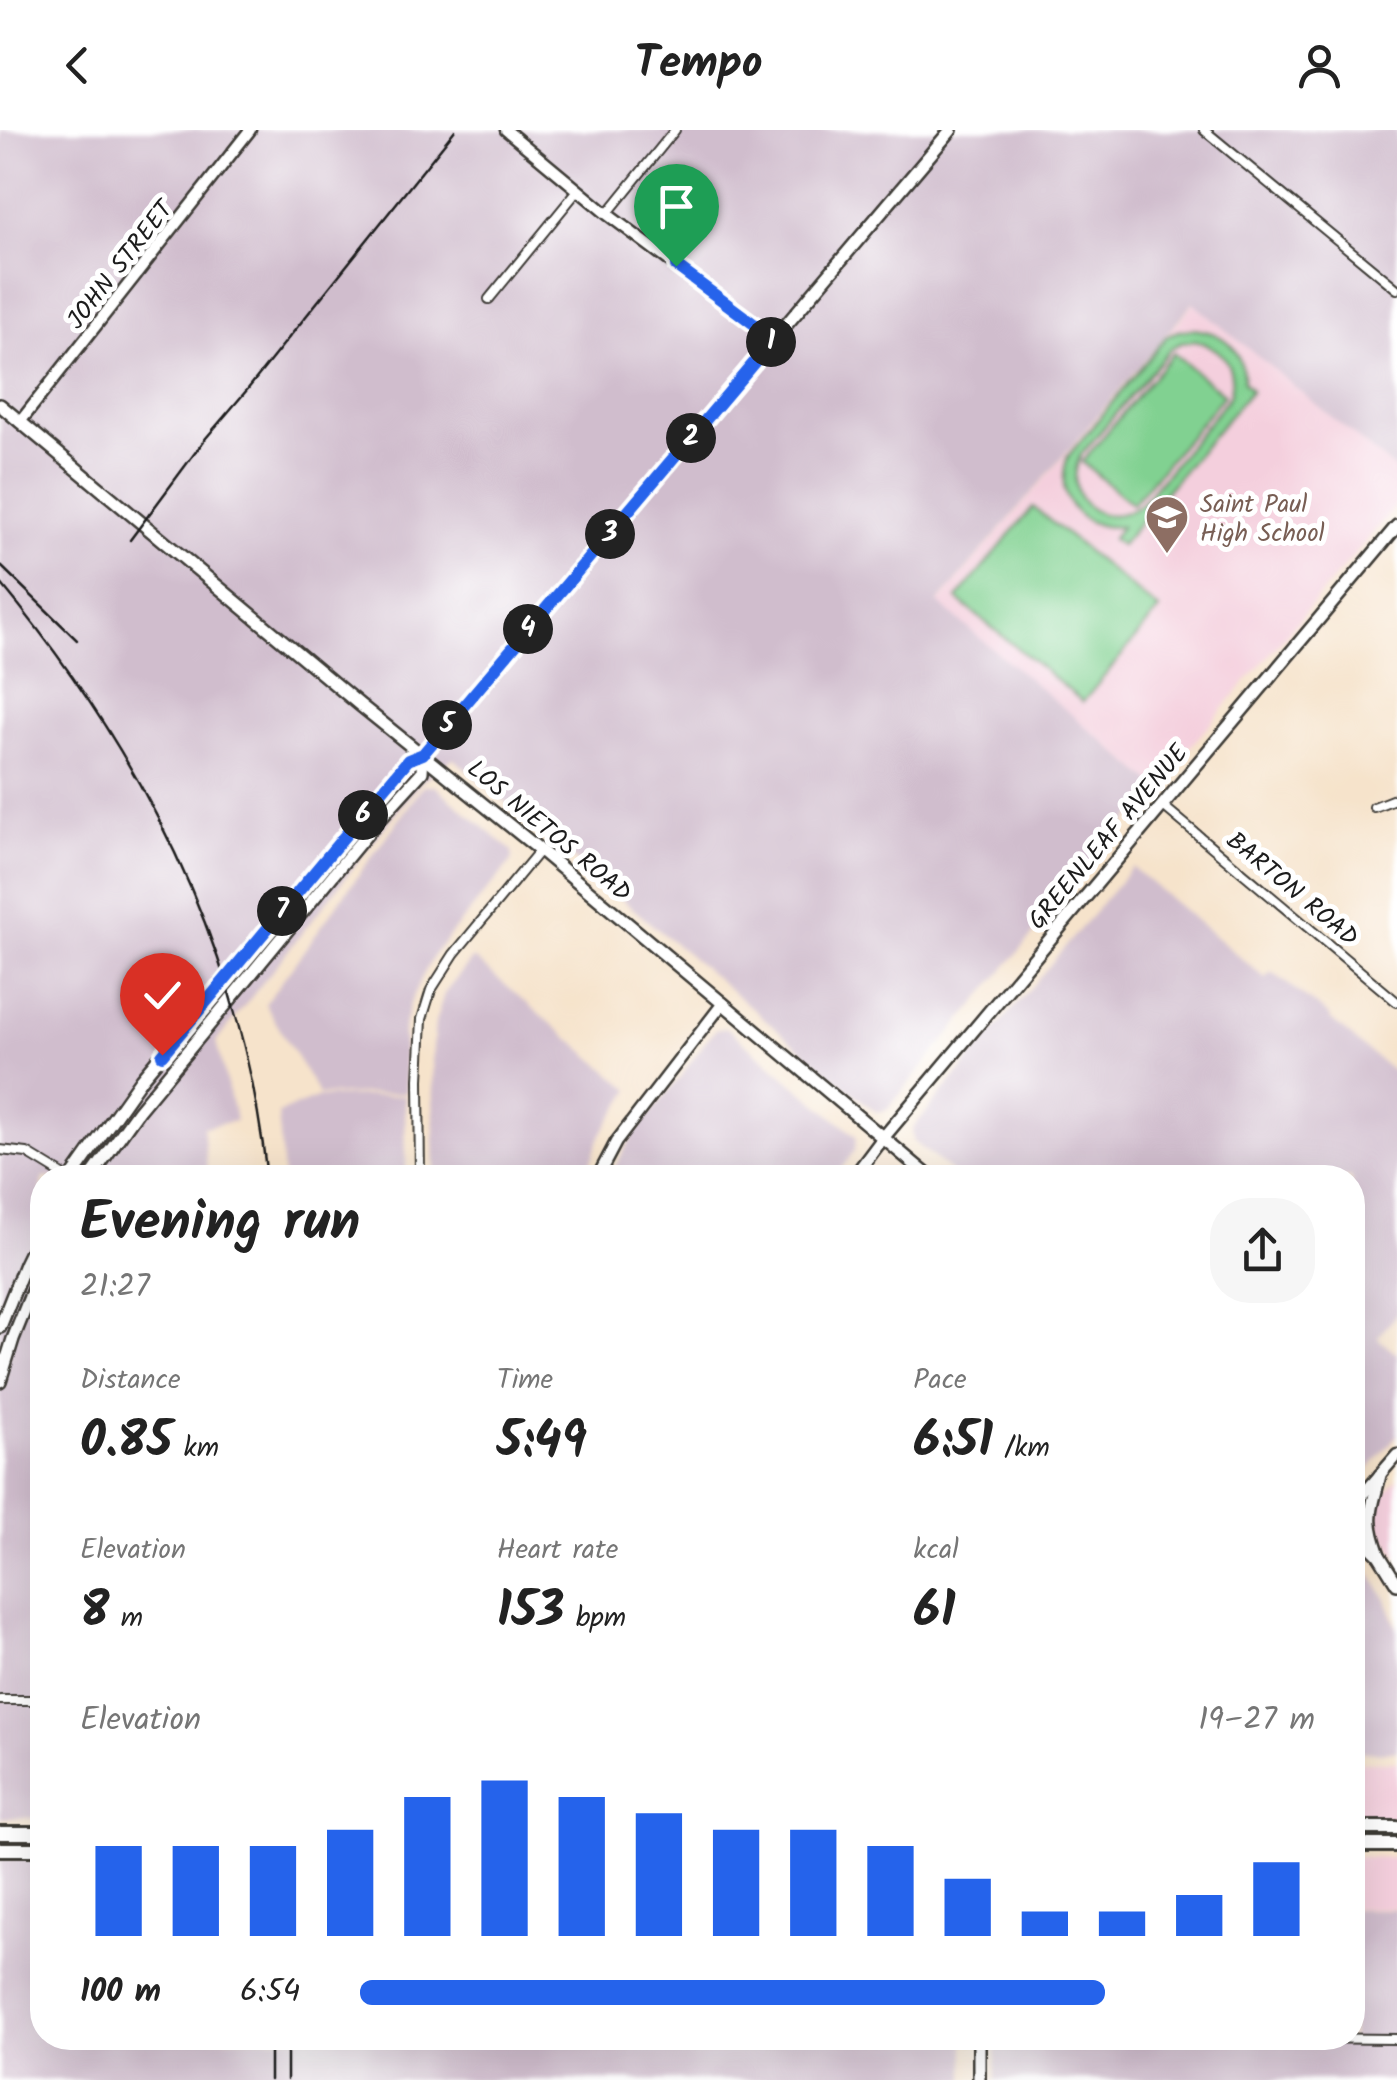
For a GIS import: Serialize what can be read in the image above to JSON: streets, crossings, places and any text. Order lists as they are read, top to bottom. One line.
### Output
{"streets":{"main road":["LOS NIETOS ROAD","GREENLEAF AVENUE"],"street":["JOHN STREET","BARTON ROAD"]},"crossings":[["JOHN STREET","LOS NIETOS ROAD"],["LOS NIETOS ROAD","GREENLEAF AVENUE"],["GREENLEAF AVENUE","BARTON ROAD"]],"places":{"school or university":["Saint Paul High School"]},"page":{"header":"Tempo","pins":["1","2","3","4","5","6","7"],"heading":["Evening run","21:27"],"stats":[["Distance","0.85 km"],["Time","5:49"],["Pace","6:51 /km"],["Elevation","8 m"],["Heart rate","153 bpm"],["kcal","61"]],"chart":["Elevation","19–27 m"],"list":[{"name":"100 m","note":"6:54"}]}}
